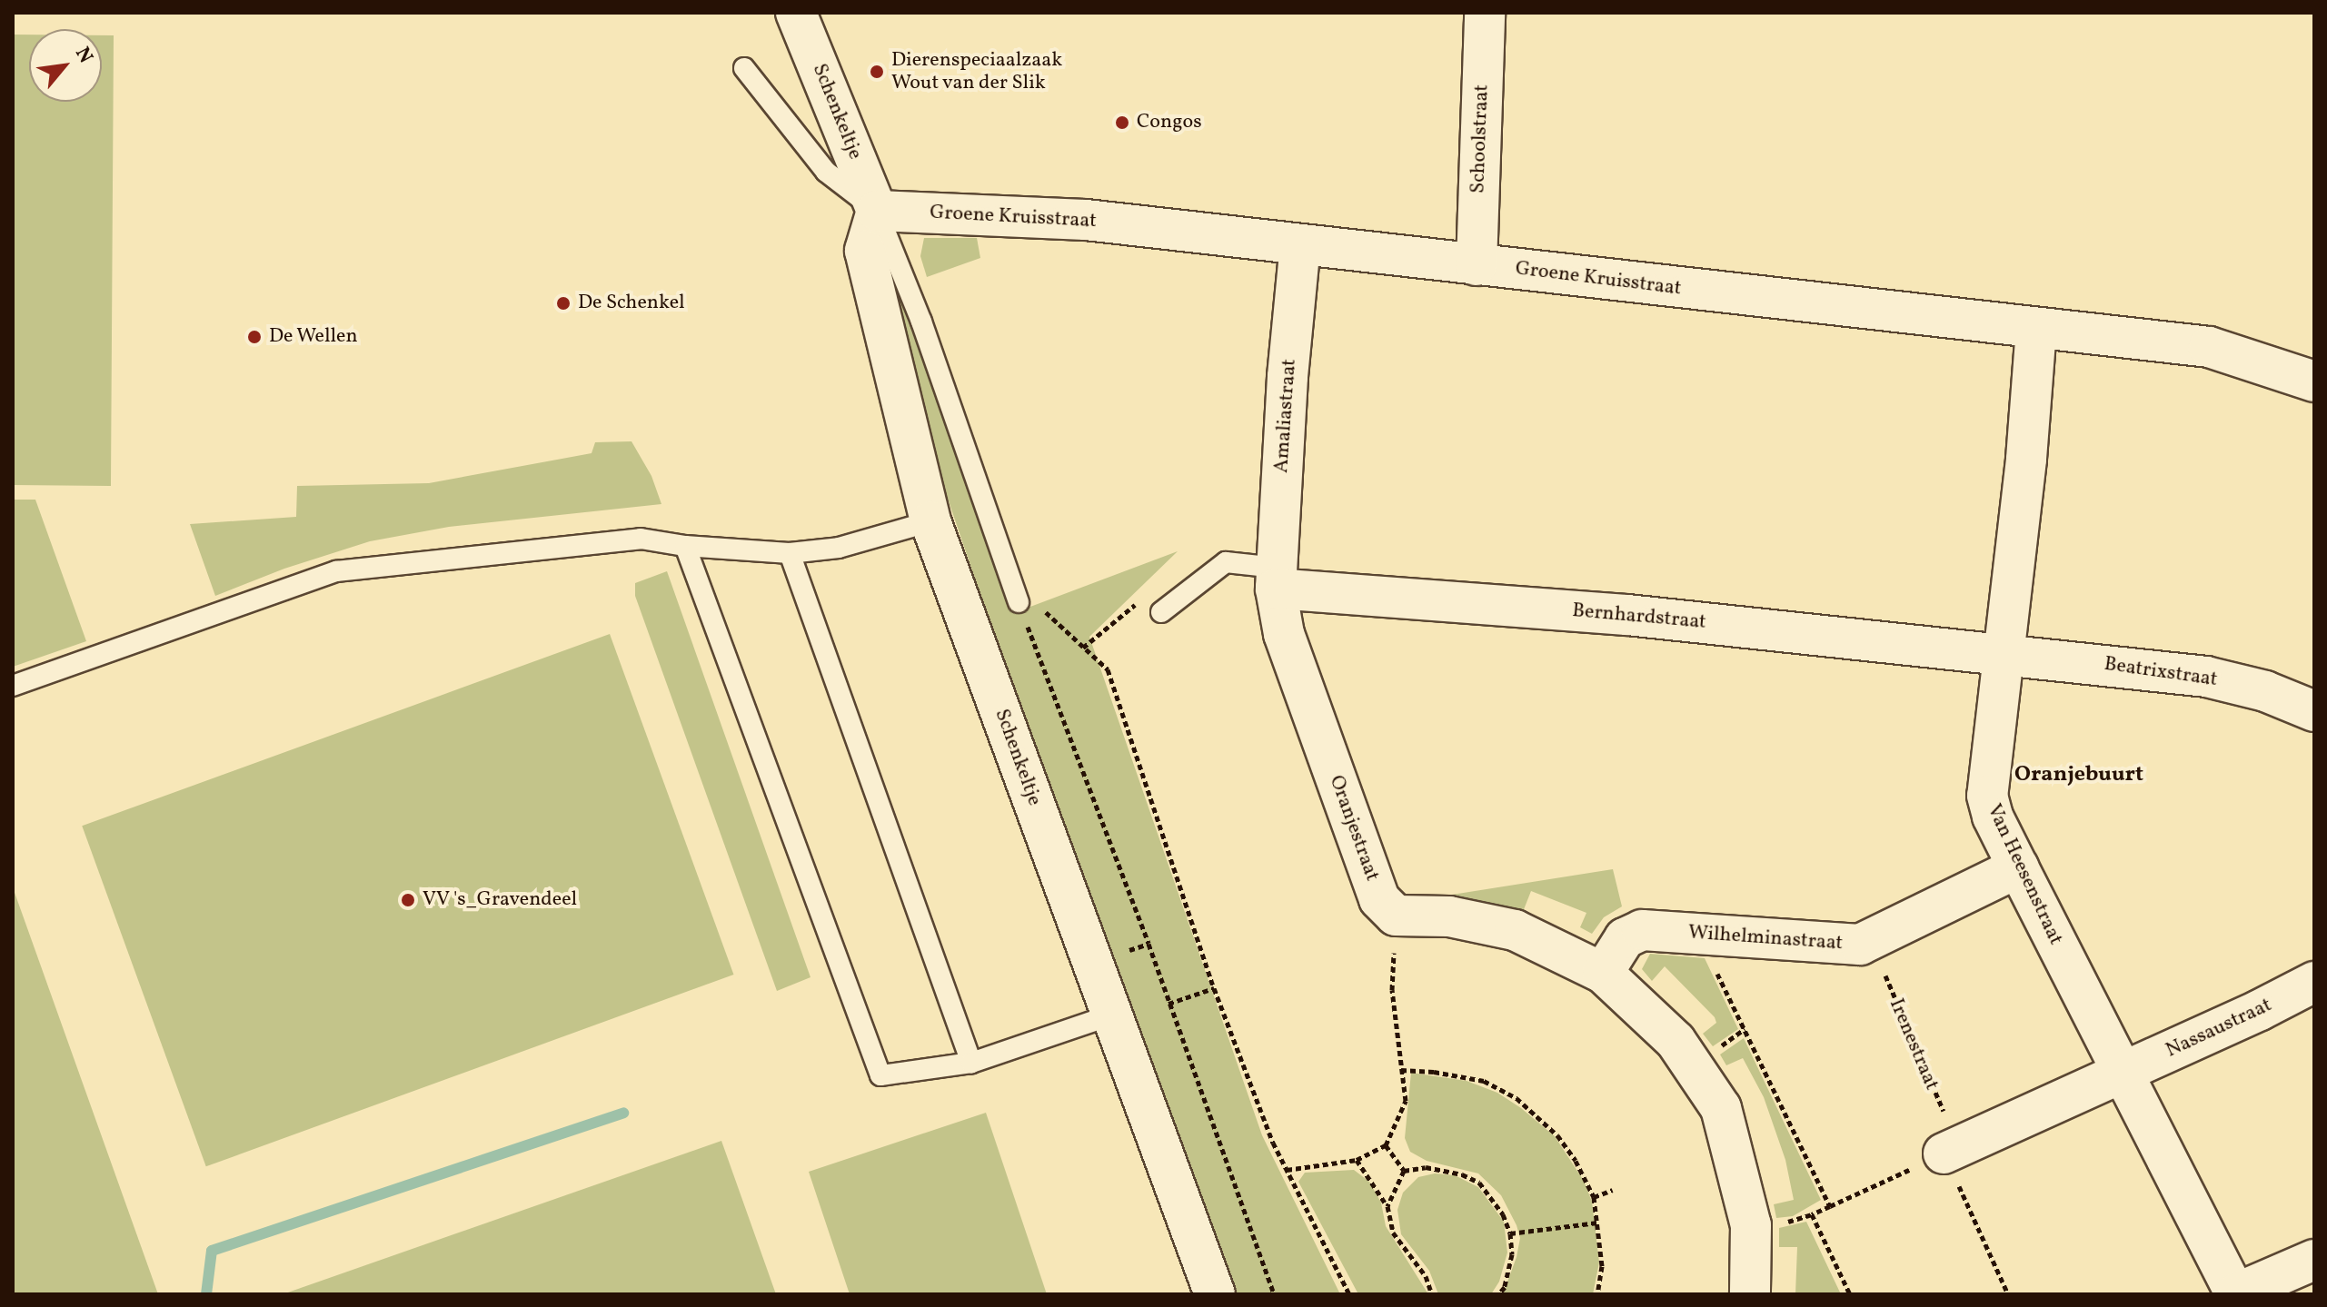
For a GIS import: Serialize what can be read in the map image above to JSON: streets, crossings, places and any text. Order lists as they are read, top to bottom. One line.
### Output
{"streets":{"street":["Schenkeltje","Schoolstraat","Groene Kruisstraat","Amaliastraat","Bernhardstraat","Beatrixstraat","Oranjestraat","Van Heesenstraat","Wilhelminastraat","Nassaustraat"],"path":["Irenestraat"]},"crossings":[["Schenkeltje","Groene Kruisstraat"],["Schoolstraat","Groene Kruisstraat"],["Groene Kruisstraat","Amaliastraat"],["Groene Kruisstraat","Van Heesenstraat"],["Amaliastraat","Bernhardstraat"],["Amaliastraat","Oranjestraat"],["Bernhardstraat","Beatrixstraat"],["Bernhardstraat","Oranjestraat"],["Bernhardstraat","Van Heesenstraat"],["Beatrixstraat","Van Heesenstraat"],["Van Heesenstraat","Wilhelminastraat"],["Van Heesenstraat","Nassaustraat"],["Wilhelminastraat","Irenestraat"]],"districts":["Oranjebuurt"],"places":["Dierenspeciaalzaak Wout van der Slik","Congos","De Schenkel","De Wellen","VV 's_Gravendeel"],"north":"top right"}
